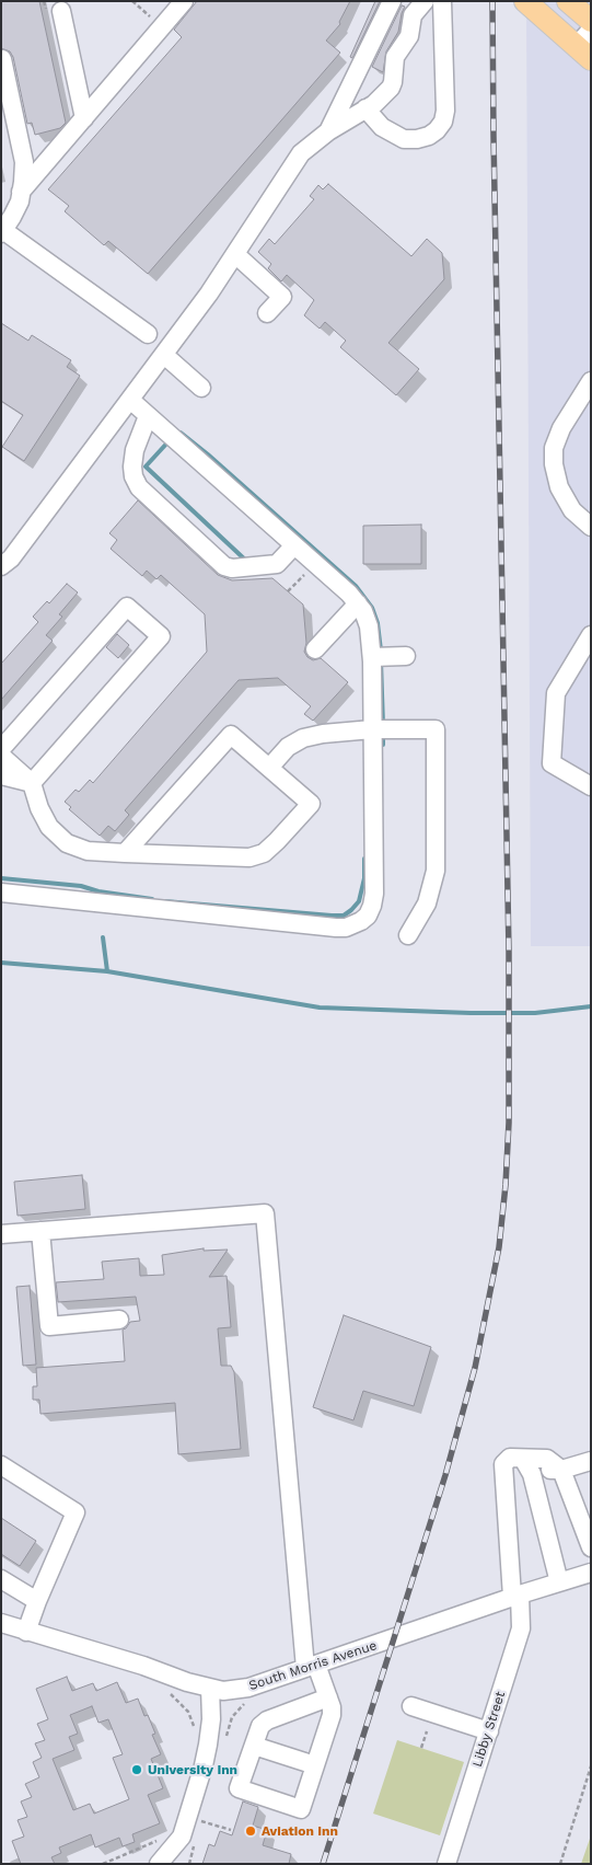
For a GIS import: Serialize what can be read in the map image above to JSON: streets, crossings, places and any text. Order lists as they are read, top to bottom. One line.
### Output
{"streets":{"street":["South Morris Avenue","Libby Street"]},"crossings":[["South Morris Avenue","Libby Street"]],"places":["University Inn","Aviation Inn"]}
